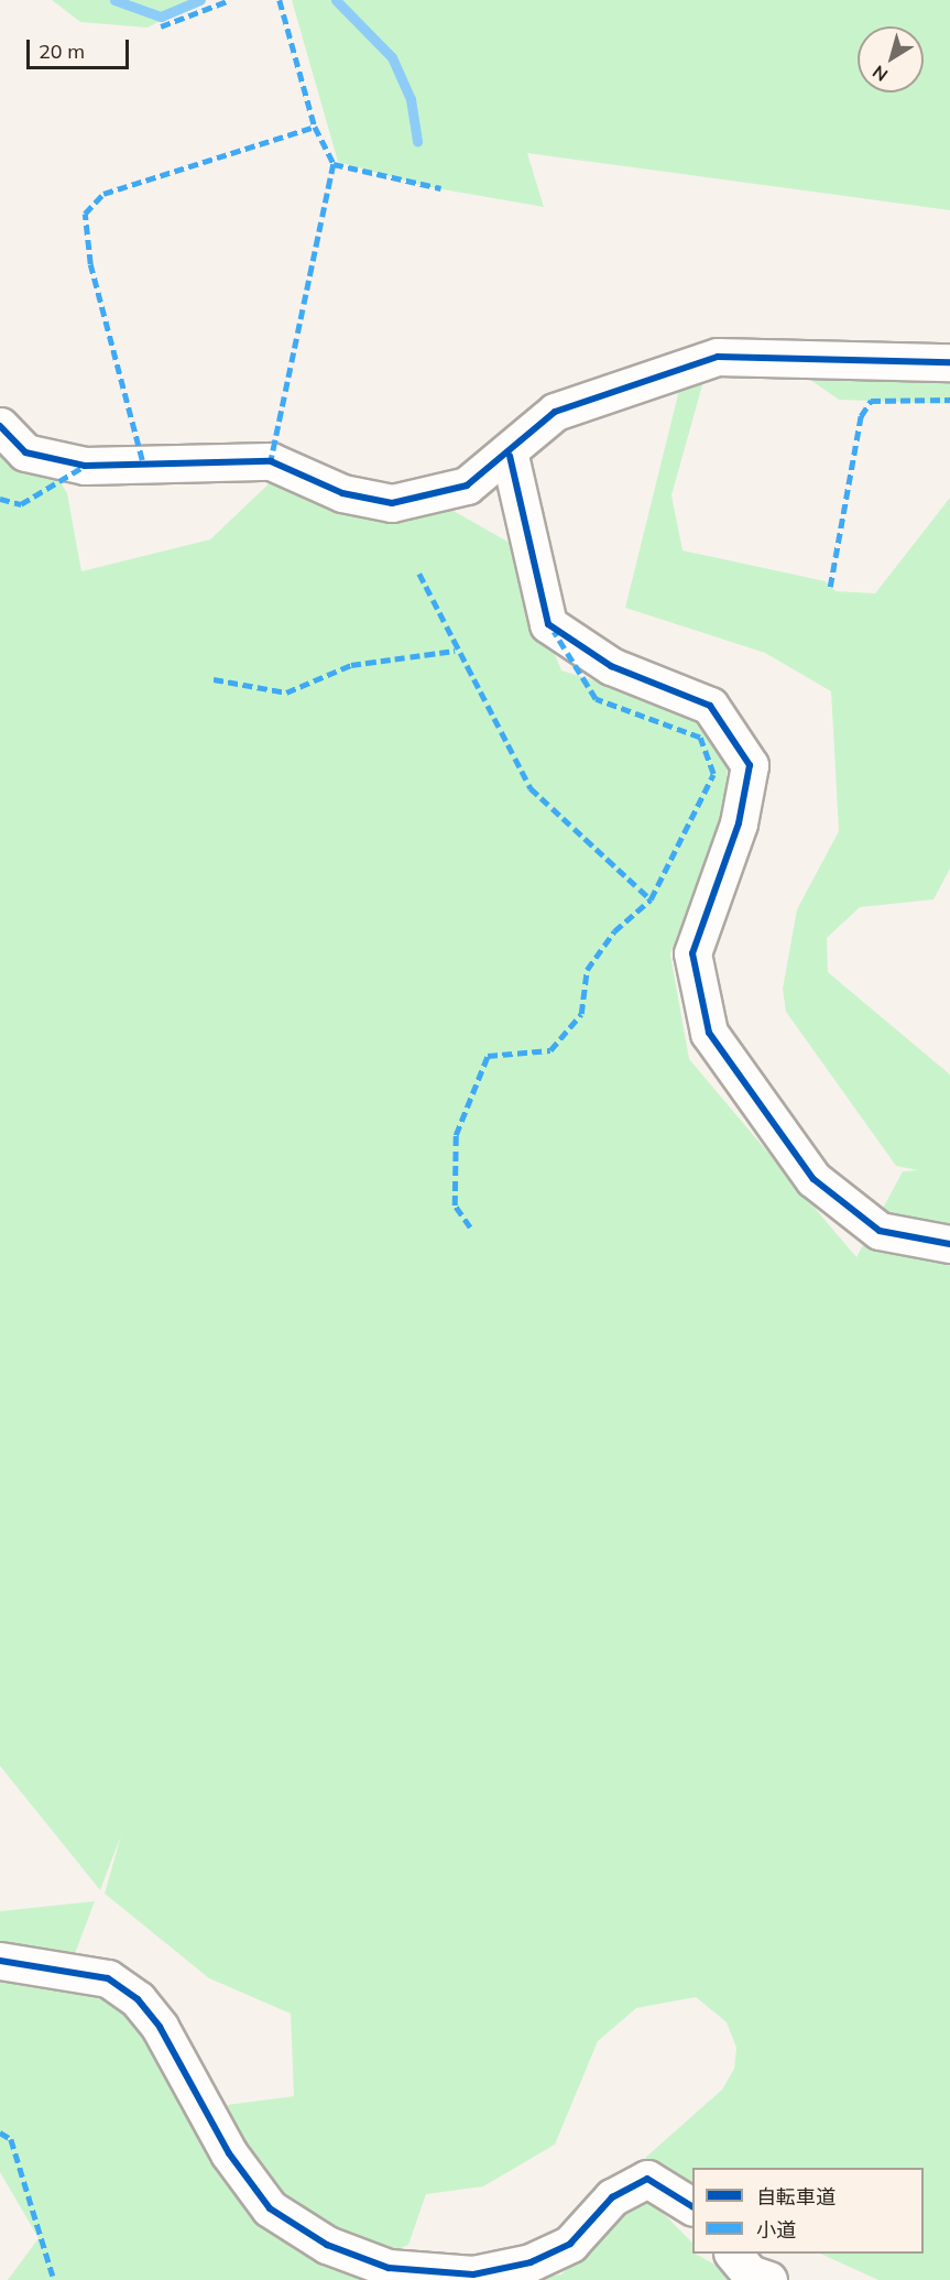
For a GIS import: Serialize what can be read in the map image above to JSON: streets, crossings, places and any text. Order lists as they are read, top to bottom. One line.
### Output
{"legend":["自転車道","小道"],"scale_bar":"20 m","north":"bottom left"}
